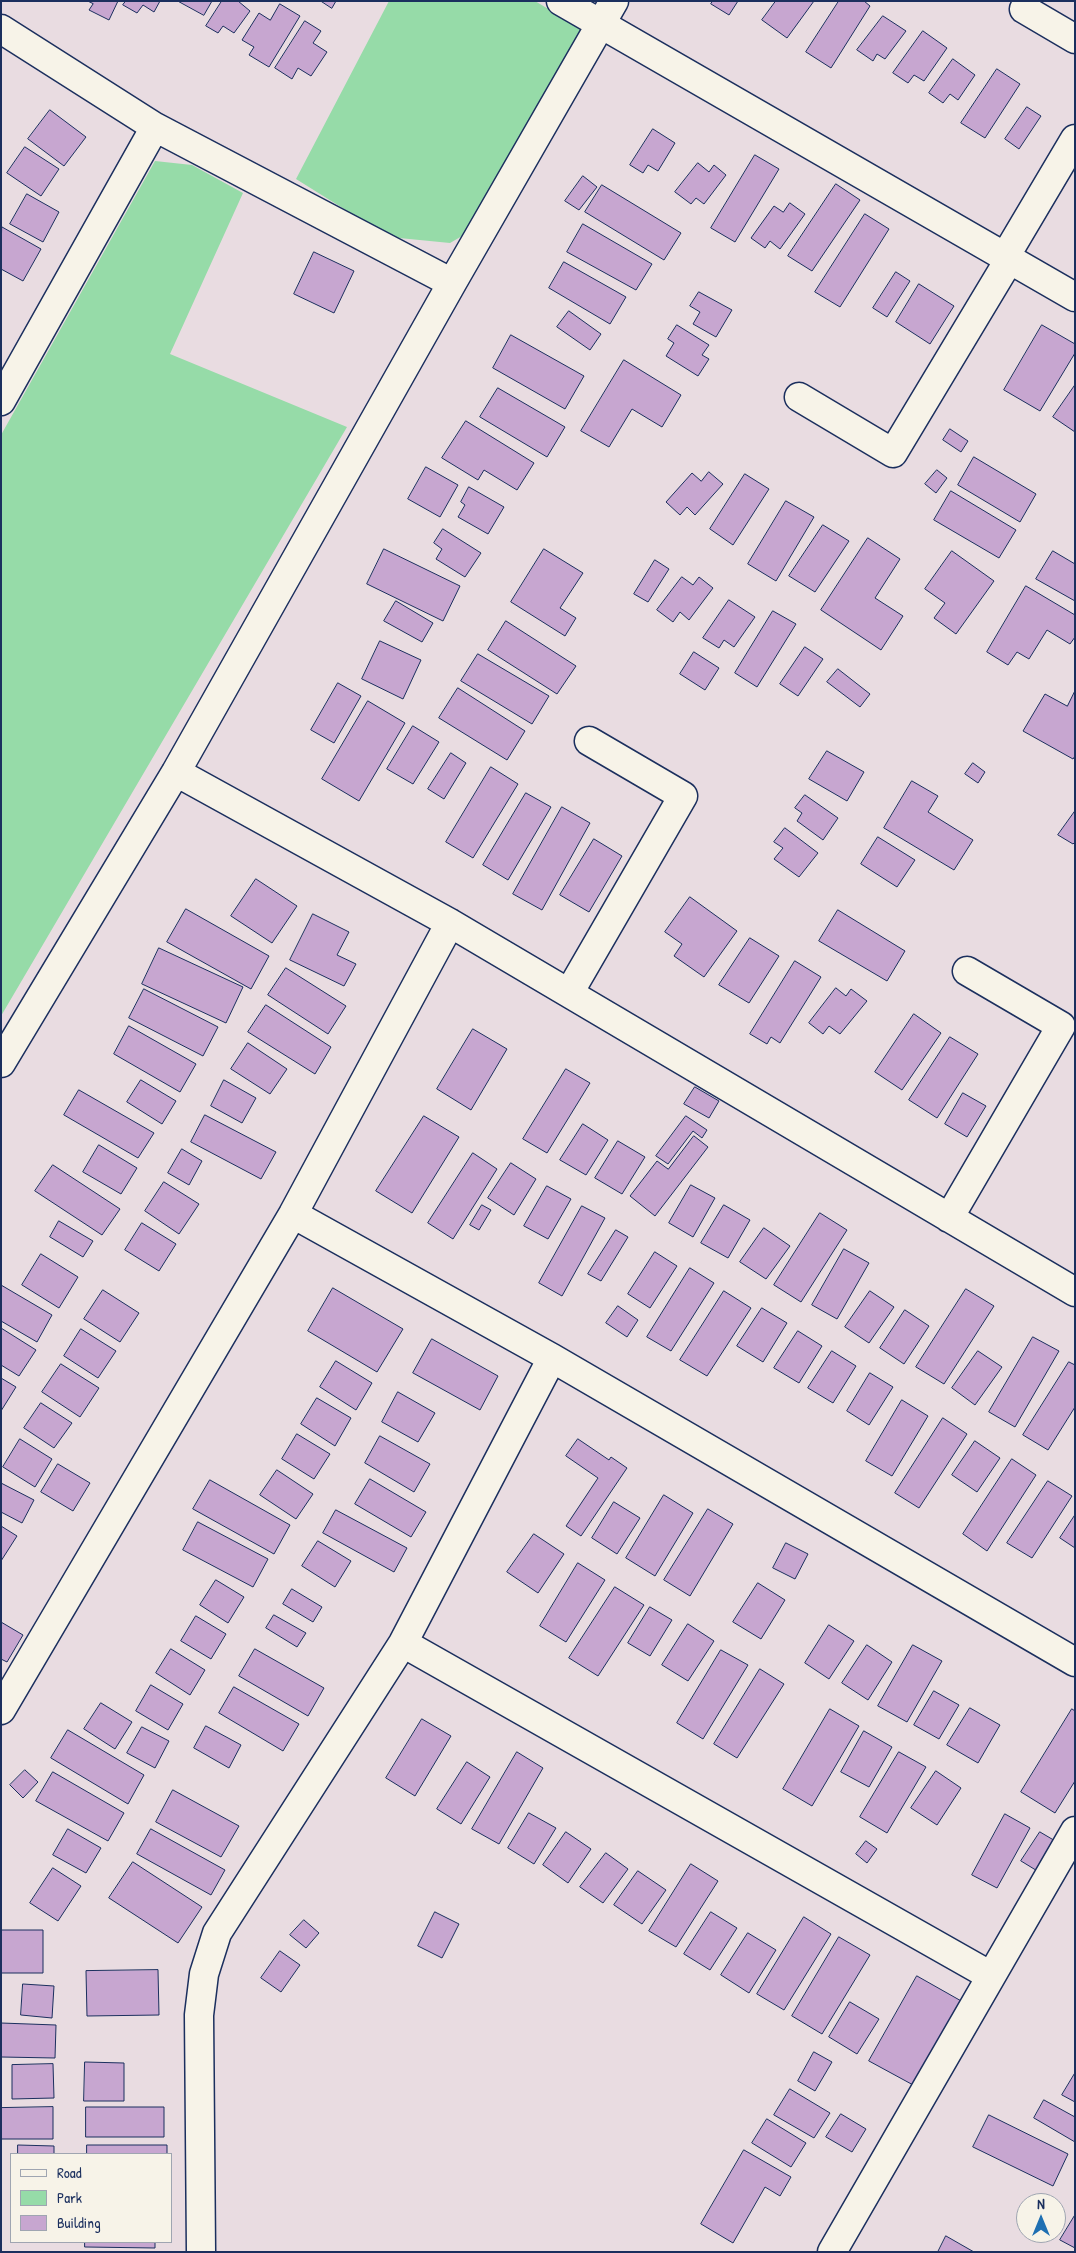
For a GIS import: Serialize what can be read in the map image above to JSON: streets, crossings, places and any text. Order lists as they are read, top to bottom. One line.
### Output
{"legend":["Road","Park","Building"],"north":"top"}
